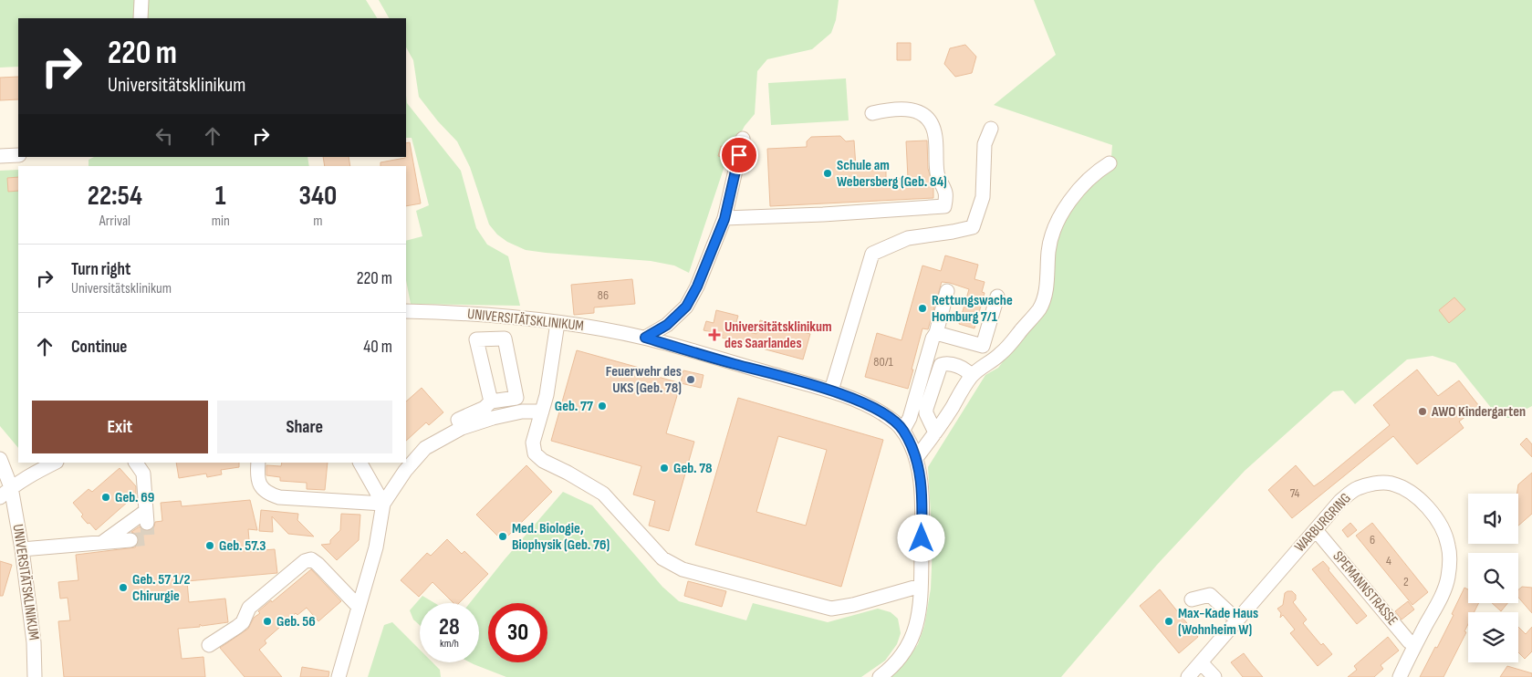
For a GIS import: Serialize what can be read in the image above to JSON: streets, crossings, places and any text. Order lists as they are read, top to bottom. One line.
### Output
{"streets":{"street":["UNIVERSITÄTSKLINIKUM","WARBURGRING","SPEMANNSTRASSE"]},"crossings":[["WARBURGRING","SPEMANNSTRASSE"]],"places":{"other":["Schule am Webersberg (Geb. 84)","Rettungswache Homburg 7/1","Feuerwehr des UKS (Geb. 78)","Geb. 77","AWO Kindergarten","Geb. 78","Geb. 69","Med. Biologie, Biophysik (Geb. 76)","Geb. 57.3","Geb. 57 1/2 Chirurgie","Geb. 56","Max-Kade Haus (Wohnheim W)"],"health":["Universitätsklinikum des Saarlandes"]},"house_numbers":["86","80/1","74","6","4","2"],"page":{"turn":["220 m","Universitätsklinikum"],"eta":["22:54","Arrival","1","min","340","m"],"list":[{"name":"Turn right","note":"Universitätsklinikum","value":"220 m"},{"name":"Continue","value":"40 m"}],"buttons":["Exit","Share"],"speed":"28 km/h","limit":"30"}}
